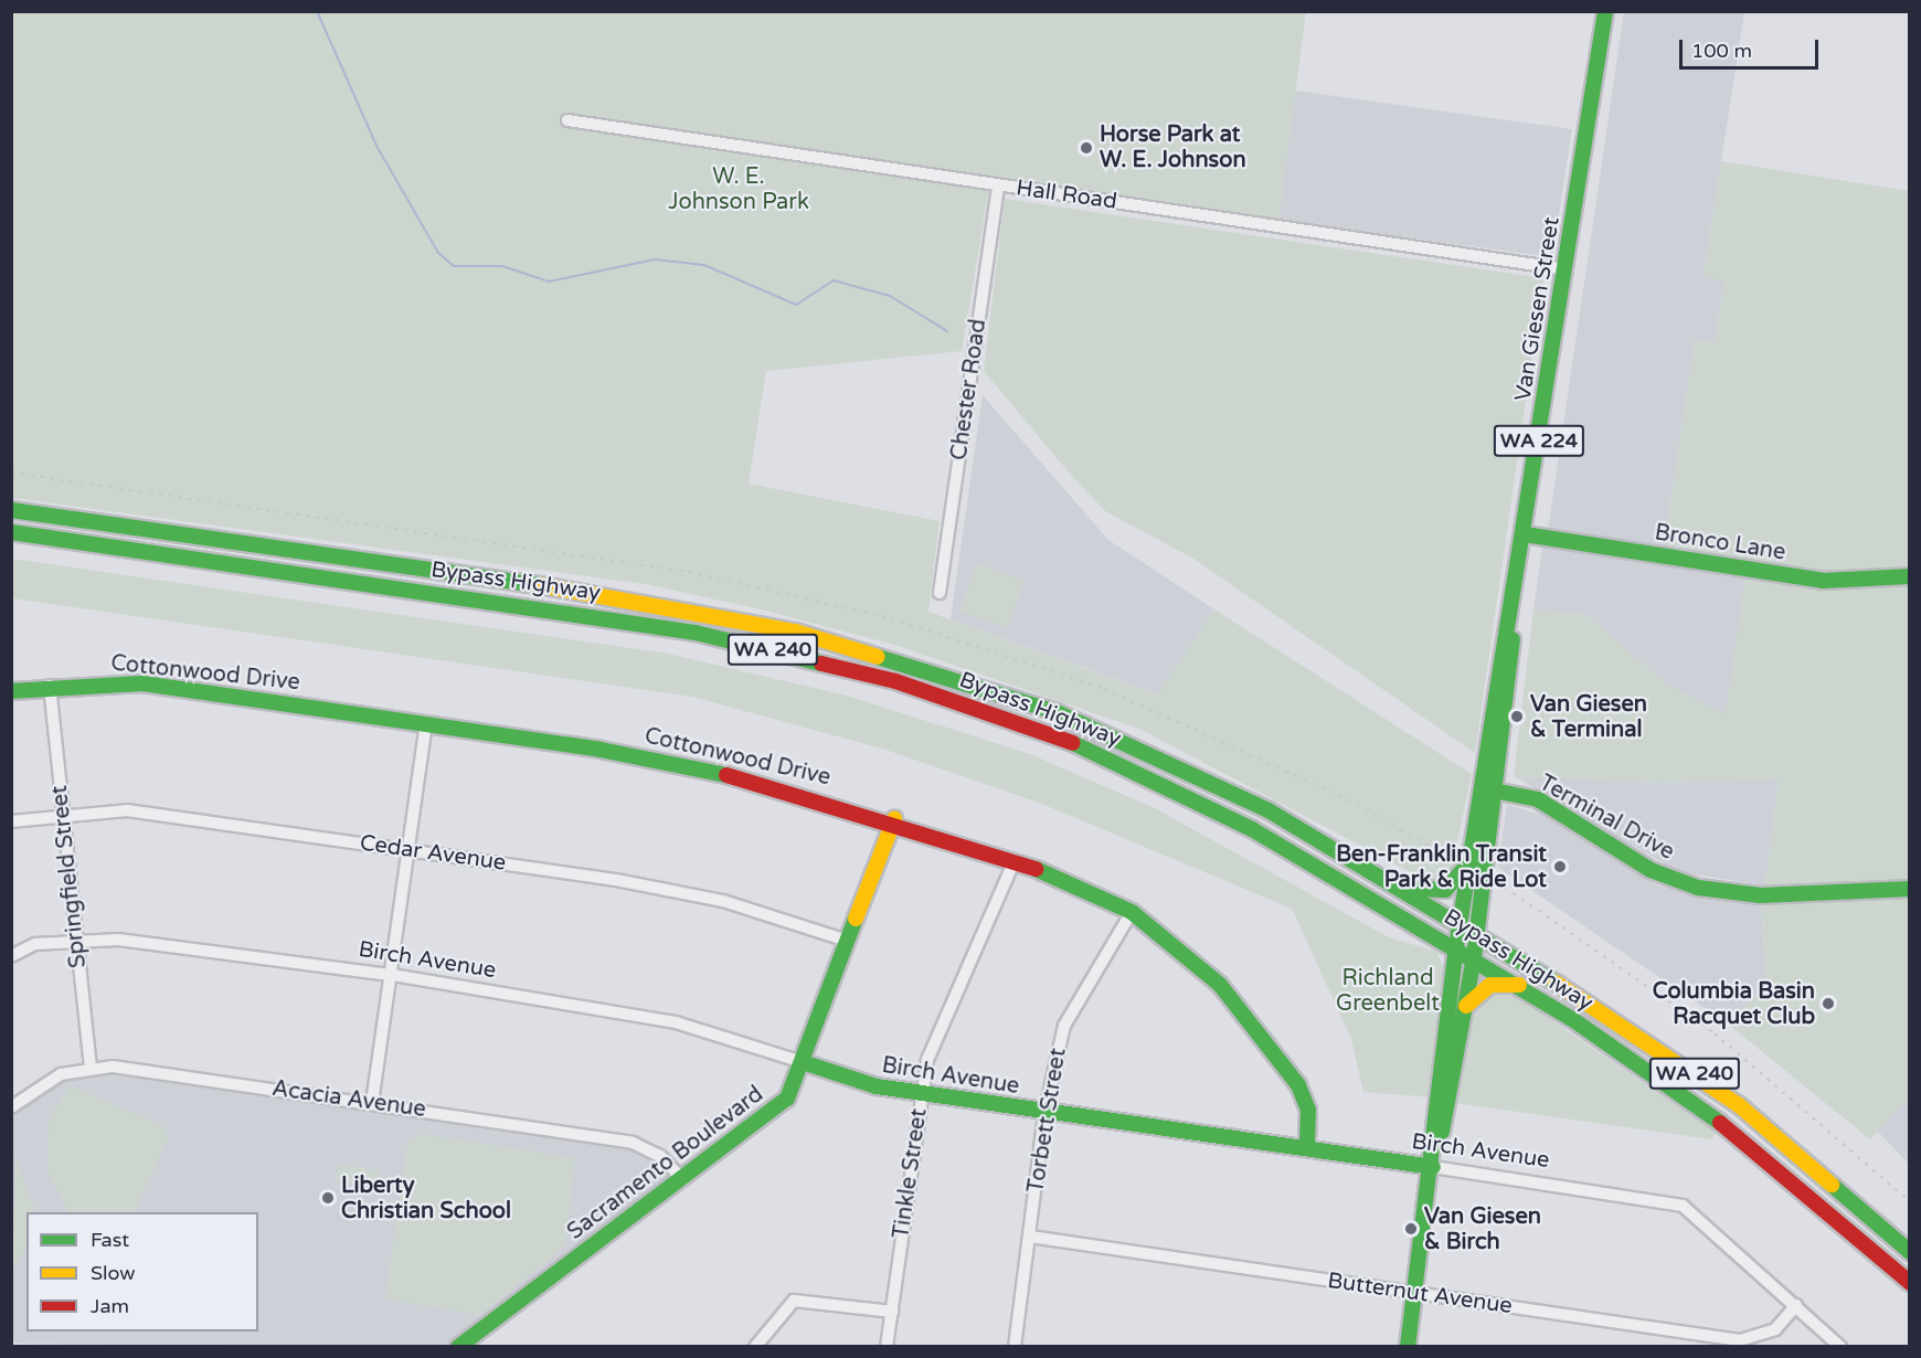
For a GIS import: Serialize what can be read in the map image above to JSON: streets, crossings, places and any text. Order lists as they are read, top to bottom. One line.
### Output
{"streets":{"main road":["Van Giesen Street","WA 224","Bronco Lane","Bypass Highway","WA 240","Cottonwood Drive","Terminal Drive","Birch Avenue","Sacramento Boulevard"],"street":["Hall Road","Chester Road","Cedar Avenue","Springfield Street","Acacia Avenue","Torbett Street","Tinkle Street","Butternut Avenue"]},"crossings":[["Hall Road","Van Giesen Street"],["Hall Road","Chester Road"],["Van Giesen Street","Bronco Lane"],["Van Giesen Street","Bypass Highway"],["Van Giesen Street","Terminal Drive"],["Van Giesen Street","Birch Avenue"],["Van Giesen Street","Butternut Avenue"],["Cottonwood Drive","Springfield Street"],["Cottonwood Drive","Birch Avenue"],["Cottonwood Drive","Torbett Street"],["Cottonwood Drive","Sacramento Boulevard"],["Cottonwood Drive","Tinkle Street"],["Cedar Avenue","Springfield Street"],["Cedar Avenue","Sacramento Boulevard"],["Springfield Street","Birch Avenue"],["Springfield Street","Acacia Avenue"],["Birch Avenue","Torbett Street"],["Birch Avenue","Sacramento Boulevard"],["Birch Avenue","Tinkle Street"],["Birch Avenue","Butternut Avenue"],["Acacia Avenue","Sacramento Boulevard"],["Torbett Street","Butternut Avenue"]],"parks":["W. E. Johnson Park","Richland Greenbelt"],"places":["Horse Park at W. E. Johnson","Van Giesen & Terminal","Ben-Franklin Transit Park & Ride Lot","Columbia Basin Racquet Club","Liberty Christian School","Van Giesen & Birch"],"legend":["Fast","Slow","Jam"],"scale_bar":"100 m"}
